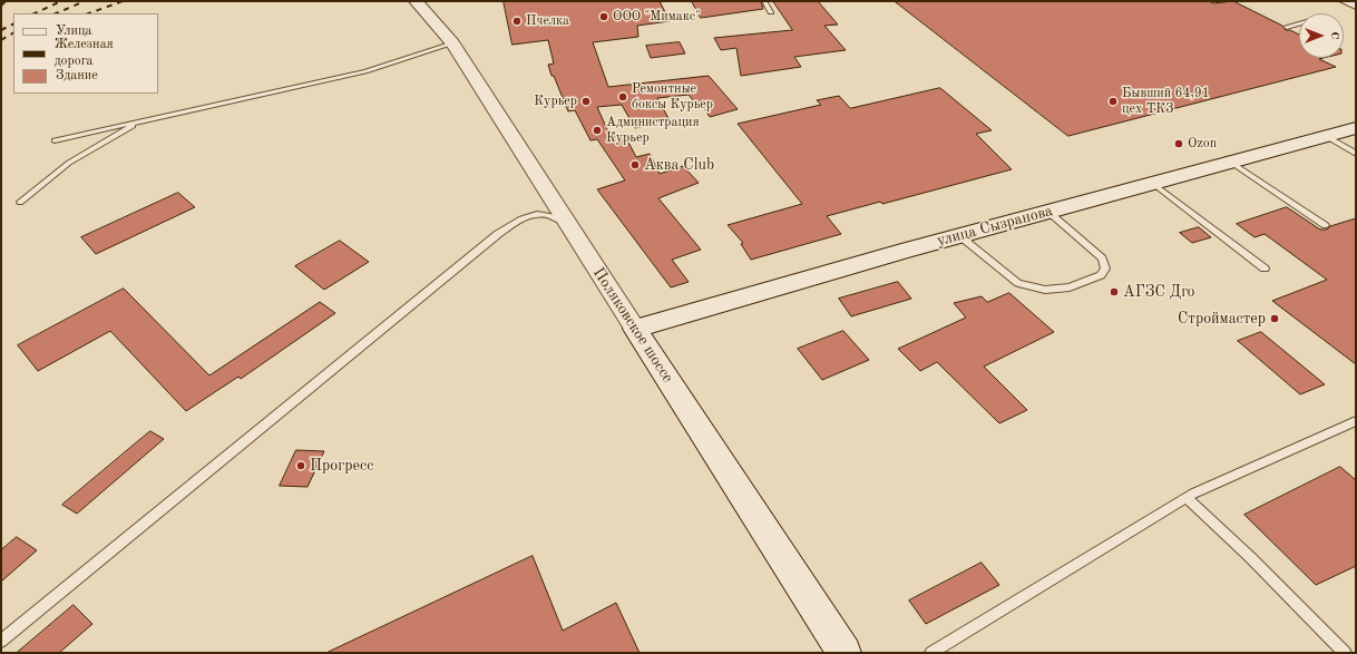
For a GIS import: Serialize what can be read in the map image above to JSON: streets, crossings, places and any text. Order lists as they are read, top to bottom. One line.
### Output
{"streets":{"main road":["улица Сызранова","Поляковское шоссе"]},"crossings":[["улица Сызранова","Поляковское шоссе"]],"places":["ООО \"Мимакс\"","Пчелка","Ремонтные боксы Курьер","Курьер","Бывший 64,91 цех ТКЗ","Администрация Курьер","Ozon","Аква Club","АГЗС Дго","Строймастер","Прогресс"],"legend":["Улица","Железная дорога","Здание"],"north":"right"}
